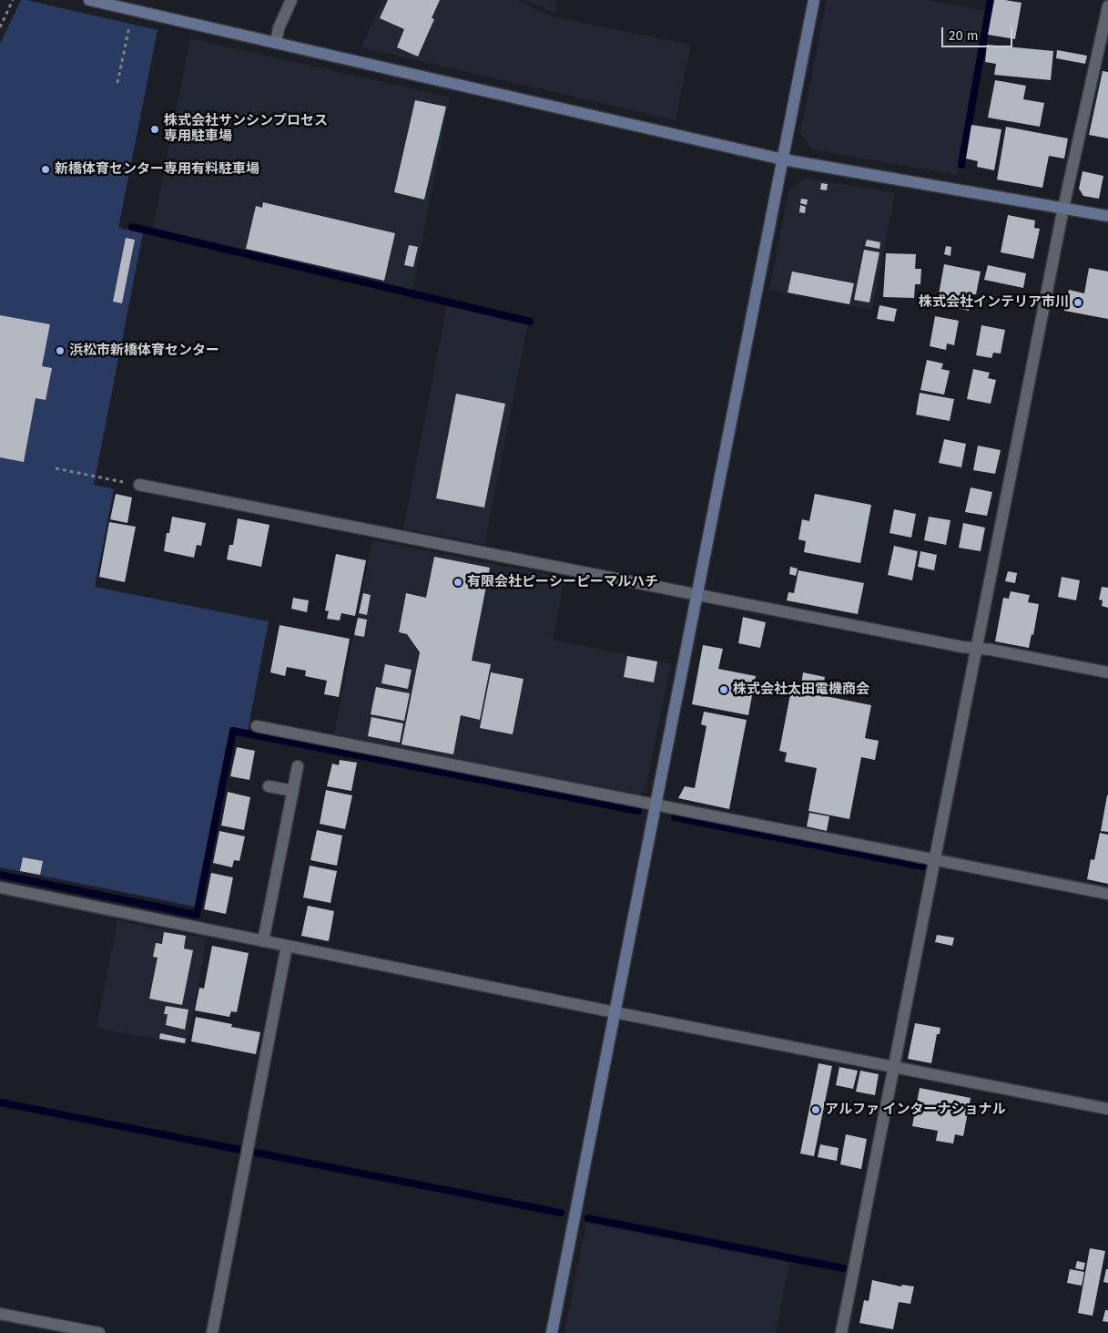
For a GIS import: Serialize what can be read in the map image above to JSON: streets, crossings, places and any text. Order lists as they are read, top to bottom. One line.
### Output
{"places":["株式会社サンシンプロセス 専用駐車場","新橋体育センター専用有料駐車場","株式会社インテリア市川","浜松市新橋体育センター","有限会社ピーシーピーマルハチ","株式会社太田電機商会","アルファ インターナショナル"],"scale_bar":"20 m"}
